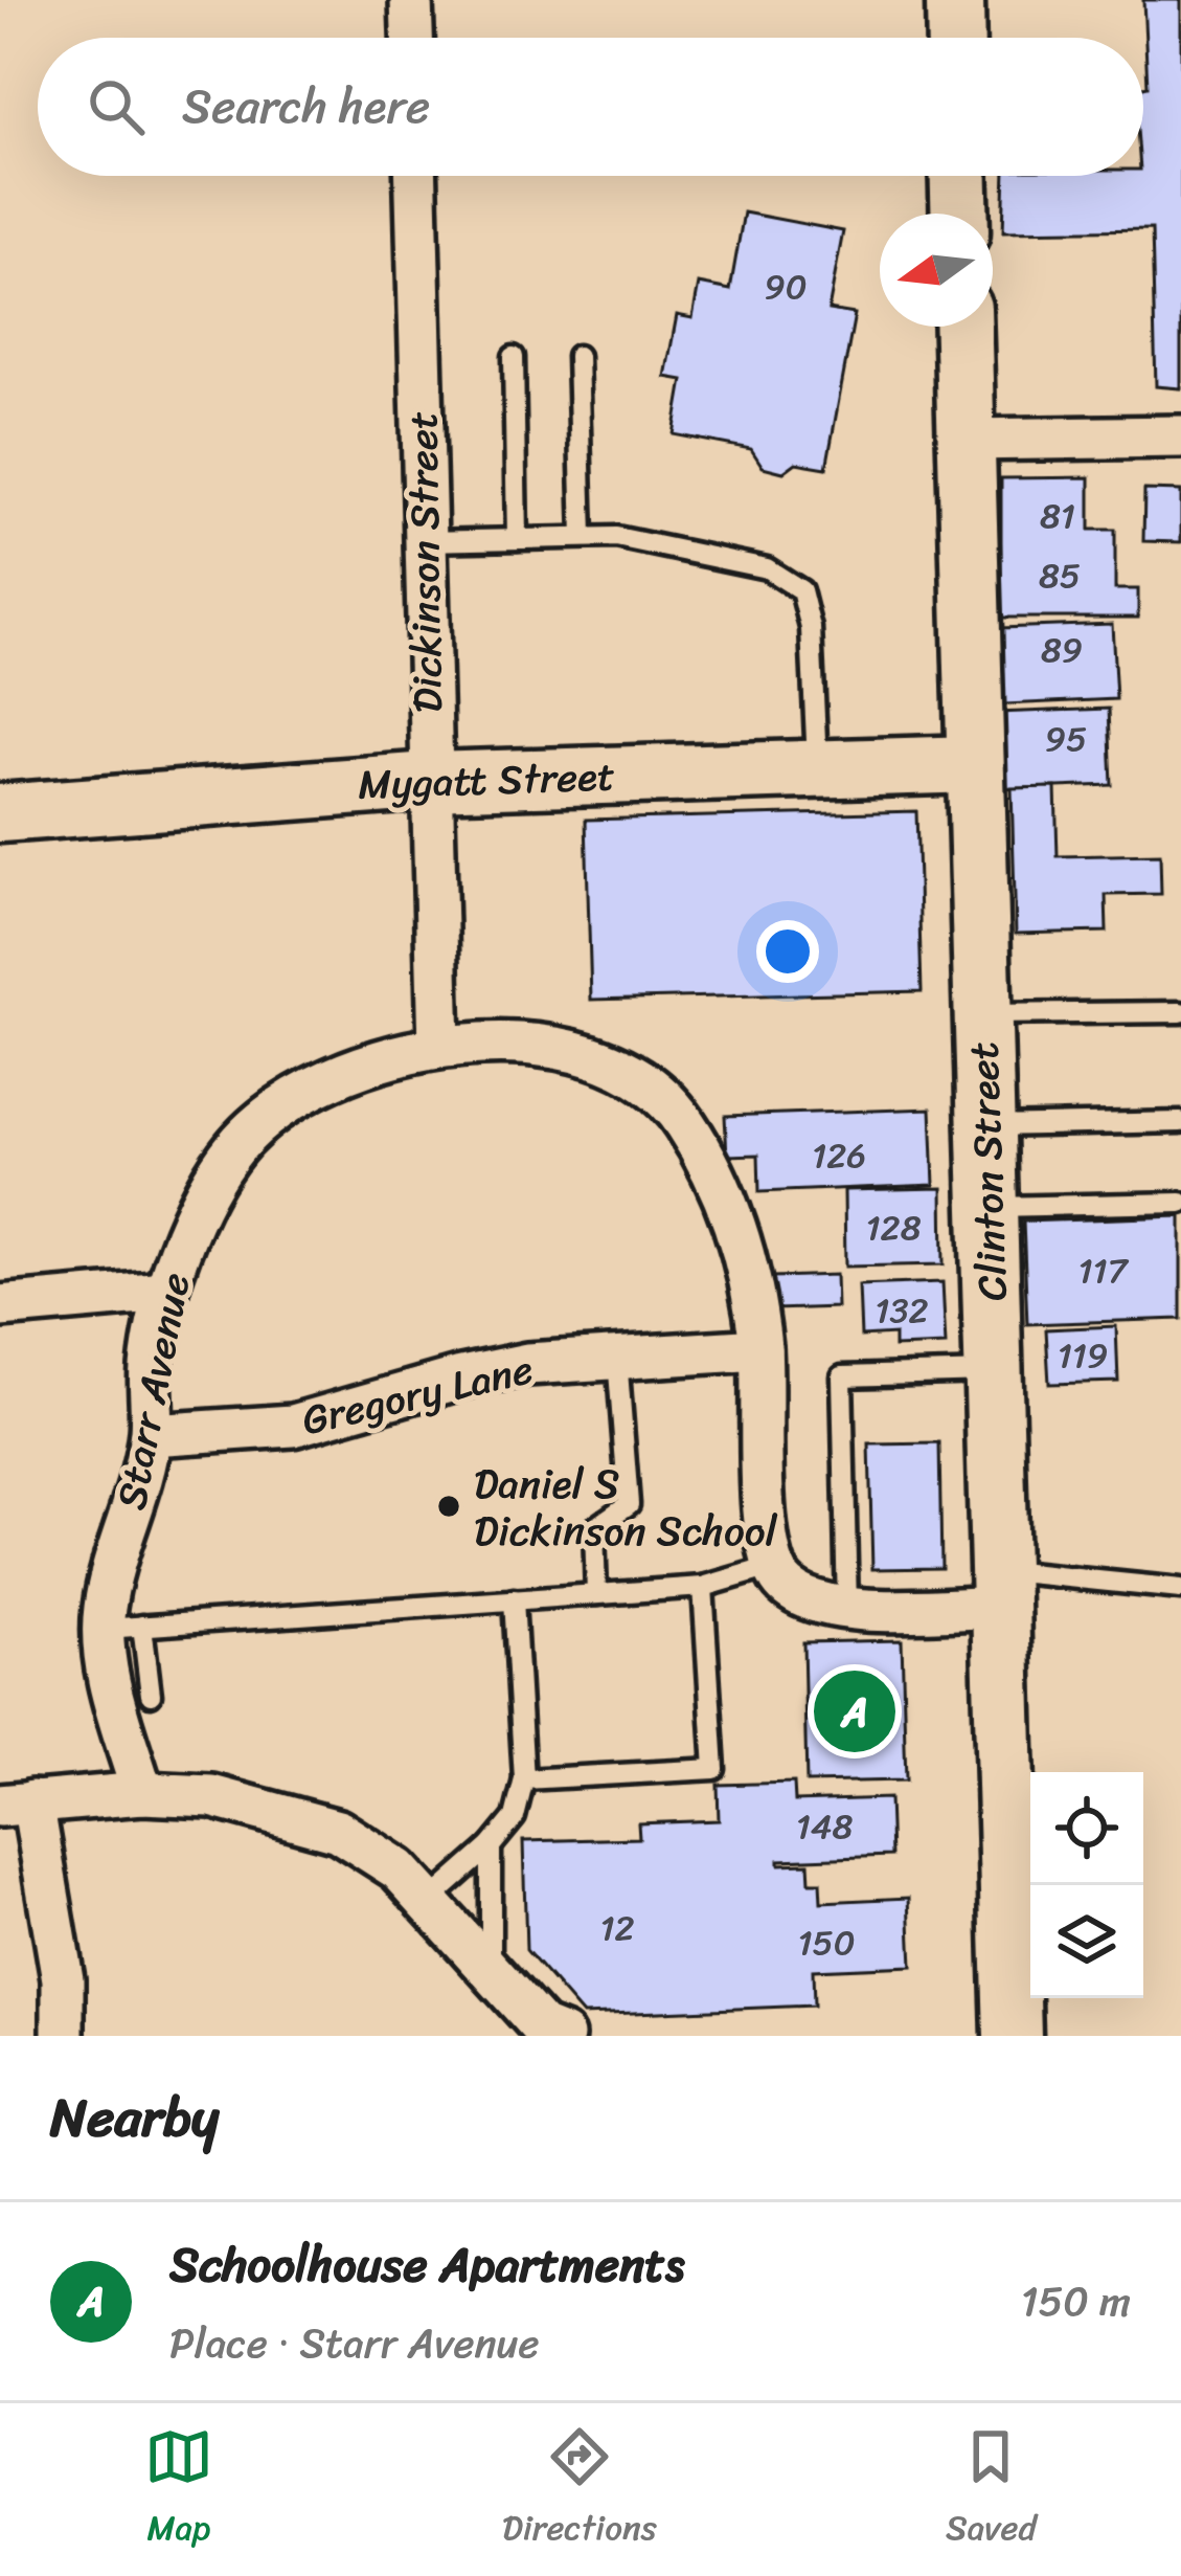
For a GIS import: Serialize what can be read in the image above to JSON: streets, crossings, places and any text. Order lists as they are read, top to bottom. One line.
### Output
{"streets":{"street":["Dickinson Street","Mygatt Street","Clinton Street","Starr Avenue","Gregory Lane"]},"crossings":[["Dickinson Street","Mygatt Street"],["Dickinson Street","Starr Avenue"],["Mygatt Street","Clinton Street"],["Starr Avenue","Gregory Lane"]],"places":["Daniel S Dickinson School"],"house_numbers":["90","81","85","89","95","126","128","117","132","119","148","12","150"],"north":"left","page":{"search":"Search here","pins":"A","heading":"Nearby","list":[{"mark":"A","name":"Schoolhouse Apartments","note":"Place · Starr Avenue","value":"150 m"}],"nav":["Map","Directions","Saved"]}}
